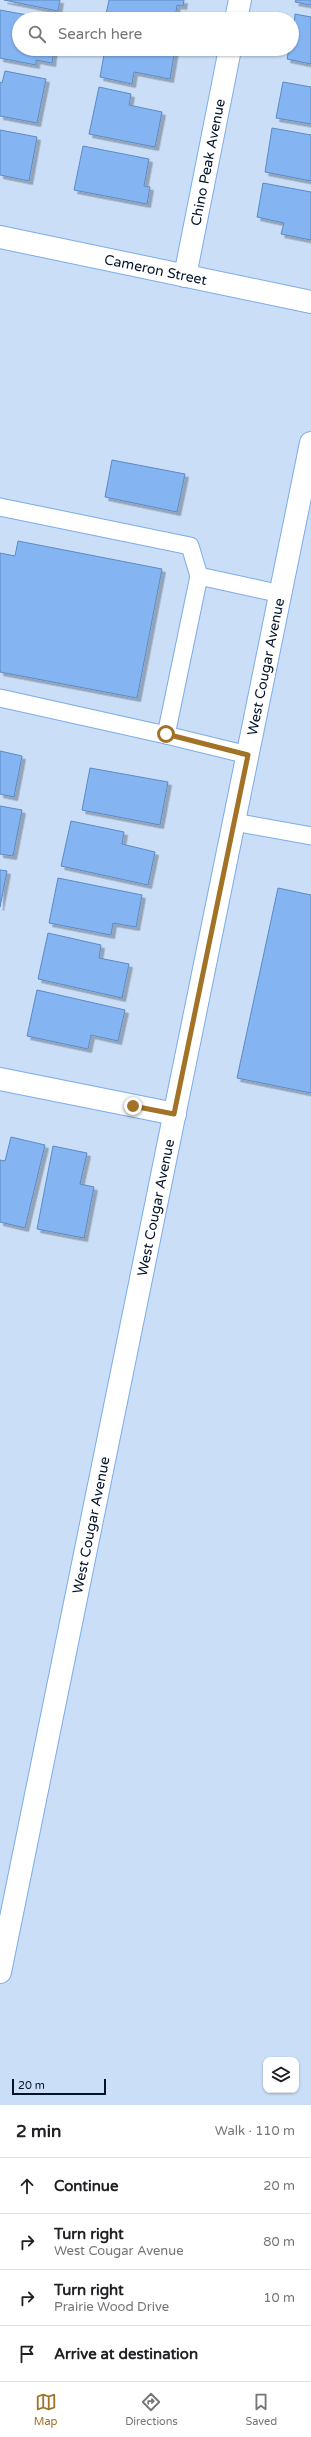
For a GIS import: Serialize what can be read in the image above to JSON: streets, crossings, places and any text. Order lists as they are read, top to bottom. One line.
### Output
{"streets":{"street":["Chino Peak Avenue","Cameron Street","West Cougar Avenue"]},"crossings":[["Chino Peak Avenue","Cameron Street"]],"scale_bar":"20 m","page":{"search":"Search here","scale":"20 m","heading":["2 min","Walk · 110 m"],"list":[["Continue","20 m"],["Turn right","West Cougar Avenue","80 m"],["Turn right","Prairie Wood Drive","10 m"],"Arrive at destination"],"nav":["Map","Directions","Saved"]}}
